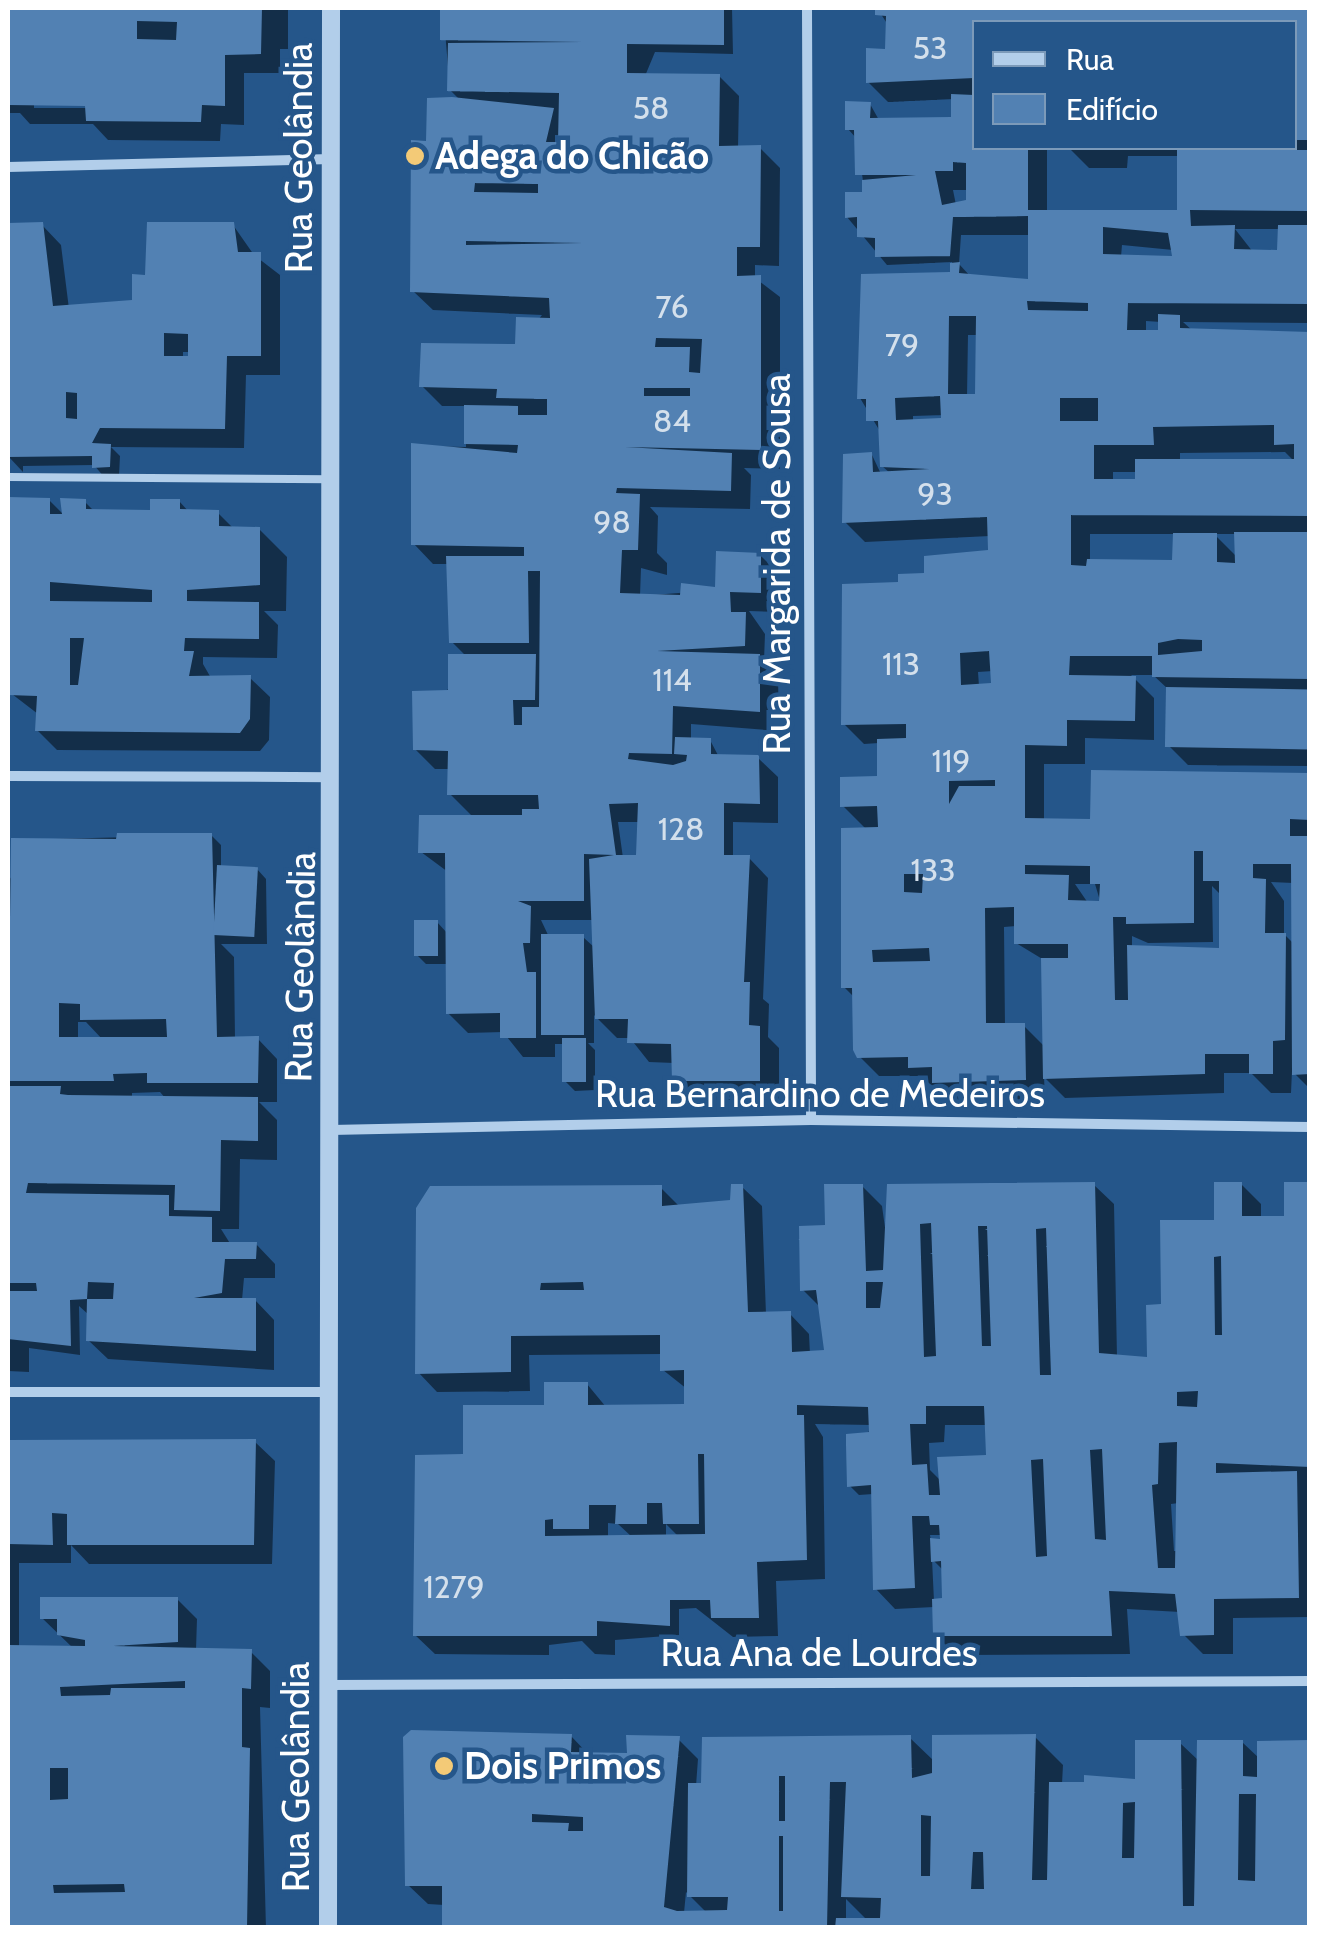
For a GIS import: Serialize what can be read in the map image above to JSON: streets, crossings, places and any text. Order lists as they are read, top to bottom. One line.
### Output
{"streets":{"street":["Rua Geolândia","Rua Margarida de Sousa","Rua Bernardino de Medeiros","Rua Ana de Lourdes"]},"crossings":[["Rua Geolândia","Rua Bernardino de Medeiros"],["Rua Geolândia","Rua Ana de Lourdes"],["Rua Margarida de Sousa","Rua Bernardino de Medeiros"]],"places":["Adega do Chicão","Dois Primos"],"house_numbers":["53","58","76","79","84","93","98","113","114","119","128","133","1279"],"legend":["Rua","Edifício"]}
